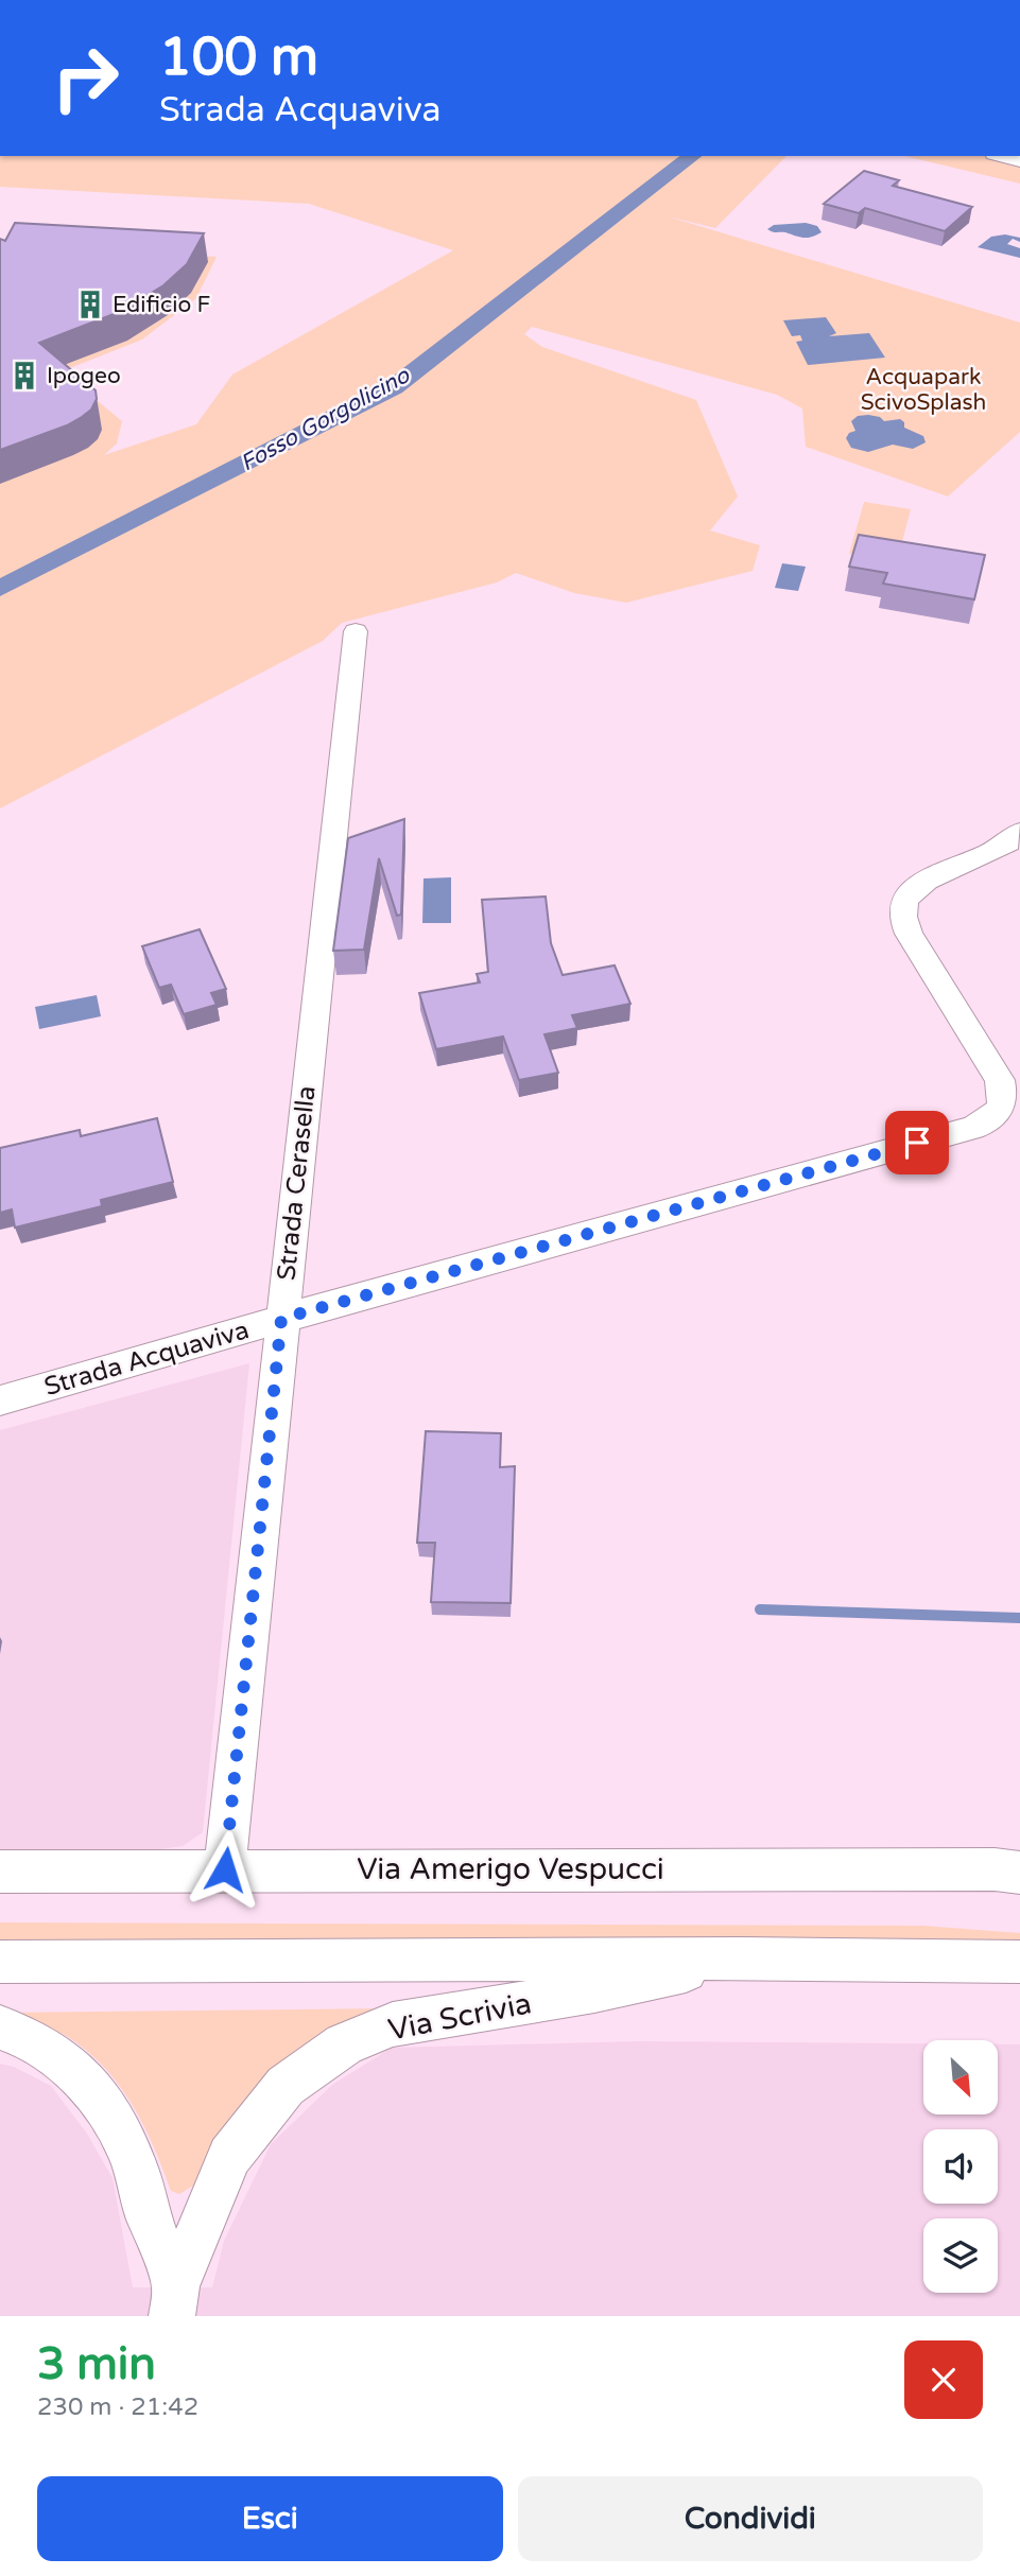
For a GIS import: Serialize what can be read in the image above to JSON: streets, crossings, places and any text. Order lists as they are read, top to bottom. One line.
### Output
{"streets":{"street":["Strada Cerasella","Strada Acquaviva","Via Amerigo Vespucci","Via Scrivia"]},"crossings":[["Strada Cerasella","Strada Acquaviva"],["Strada Cerasella","Via Amerigo Vespucci"]],"water":["Fosso Gorgolicino"],"parks":["Acquapark ScivoSplash"],"places":{"building":["Edificio F","Ipogeo"]},"north":"bottom right","page":{"turn":["100 m","Strada Acquaviva"],"heading":["3 min","230 m · 21:42"],"buttons":["Esci","Condividi"]}}
